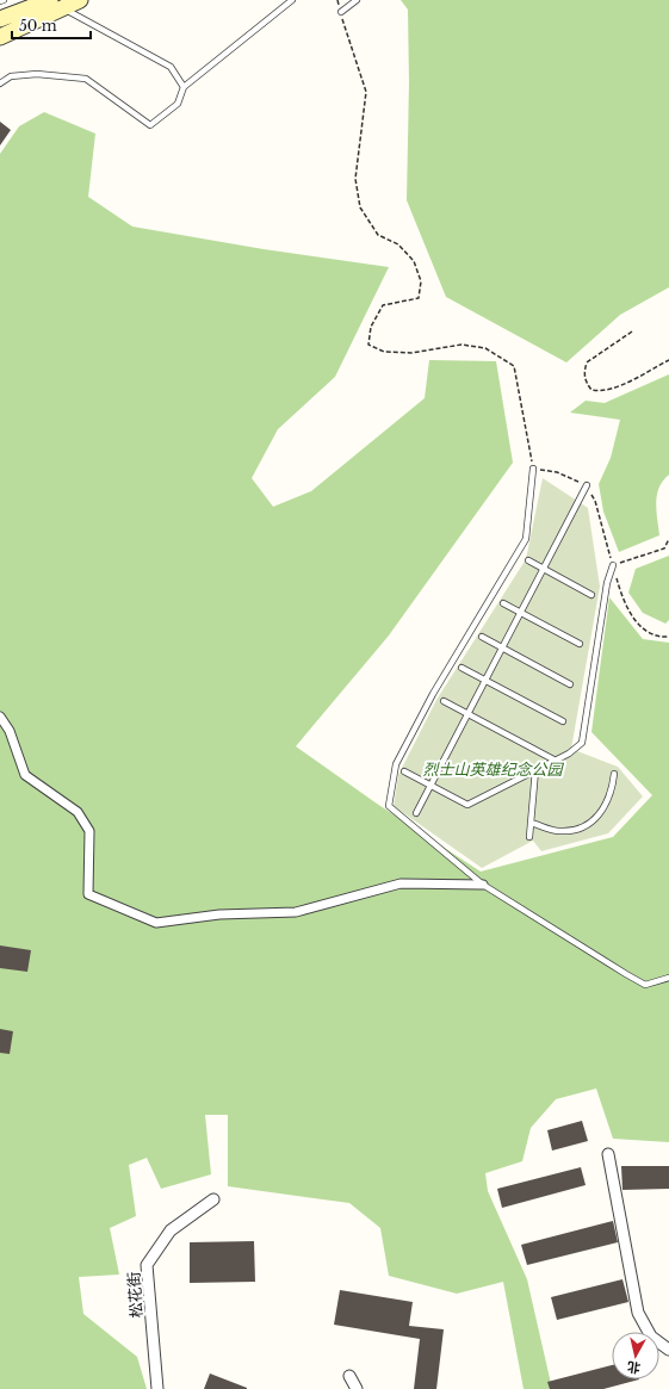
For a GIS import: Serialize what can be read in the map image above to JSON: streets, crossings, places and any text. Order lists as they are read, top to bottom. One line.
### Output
{"streets":{"street":["松花街"]},"parks":["烈士山英雄纪念公园"],"scale_bar":"50 m","north":"bottom"}
